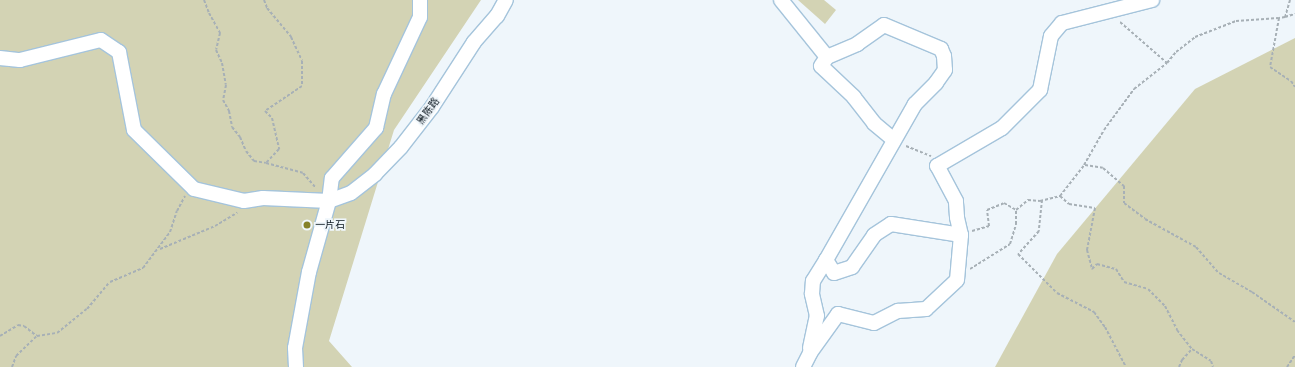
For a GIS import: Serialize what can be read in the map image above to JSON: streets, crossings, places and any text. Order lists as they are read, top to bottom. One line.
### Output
{"streets":{"street":["黑陈路"]},"places":["一片石"]}
